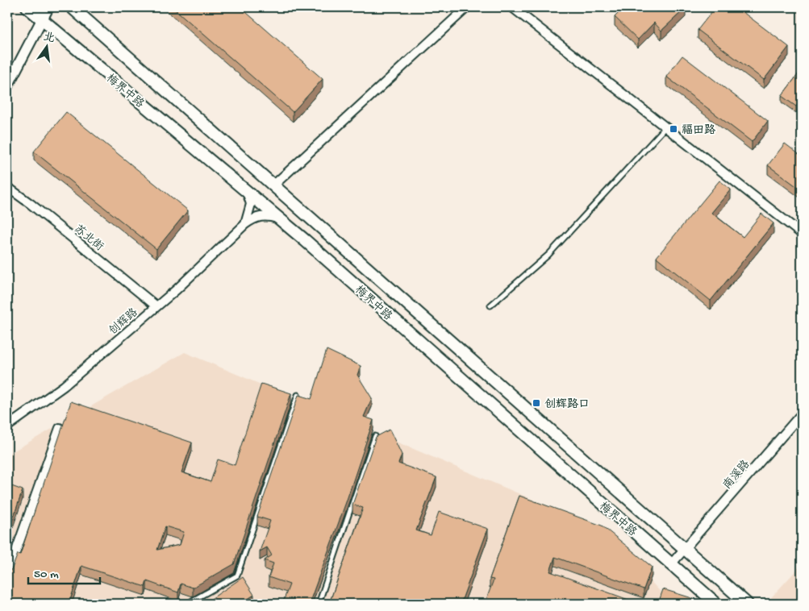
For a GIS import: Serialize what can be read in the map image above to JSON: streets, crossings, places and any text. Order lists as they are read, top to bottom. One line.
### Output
{"streets":{"main road":["梅界中路"],"street":["苏北街","创辉路","南溪路"]},"crossings":[["梅界中路","南溪路"],["苏北街","创辉路"]],"places":{"transit":["福田路","创辉路口"]},"scale_bar":"50 m","north":"top"}
